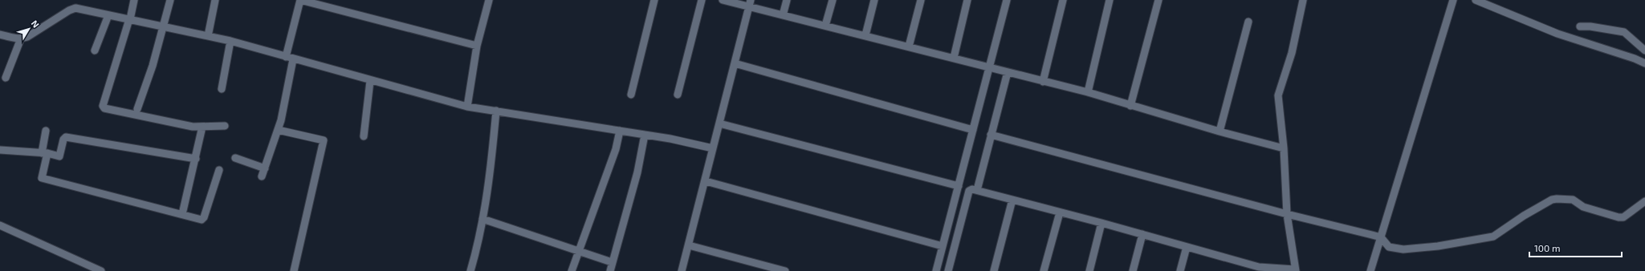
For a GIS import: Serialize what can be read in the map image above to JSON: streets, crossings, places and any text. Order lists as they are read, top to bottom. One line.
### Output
{"scale_bar":"100 m","north":"top right"}
